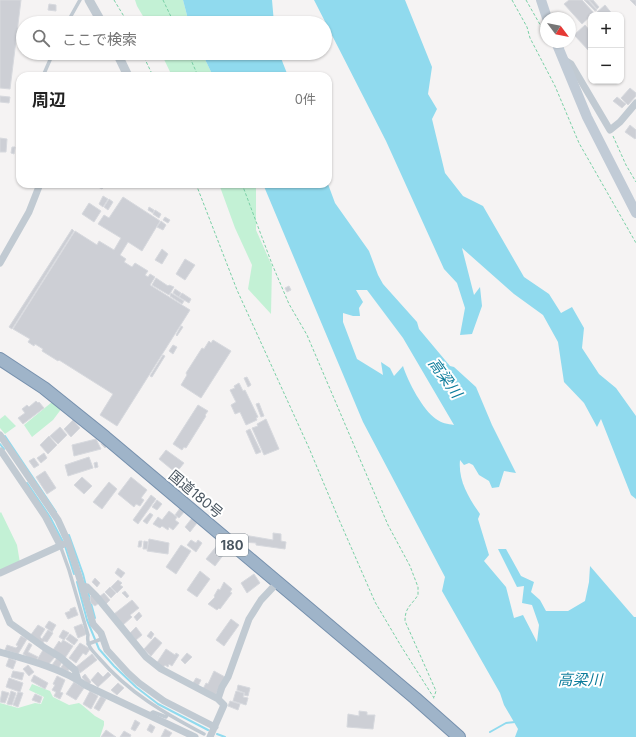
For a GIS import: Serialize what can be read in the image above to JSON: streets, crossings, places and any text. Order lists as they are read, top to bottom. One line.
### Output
{"streets":{"highway":["国道180号","180"]},"water":["高梁川"],"north":"bottom right","page":{"map_buttons":["+","−"],"search":"ここで検索","heading":["周辺","0件"]}}
